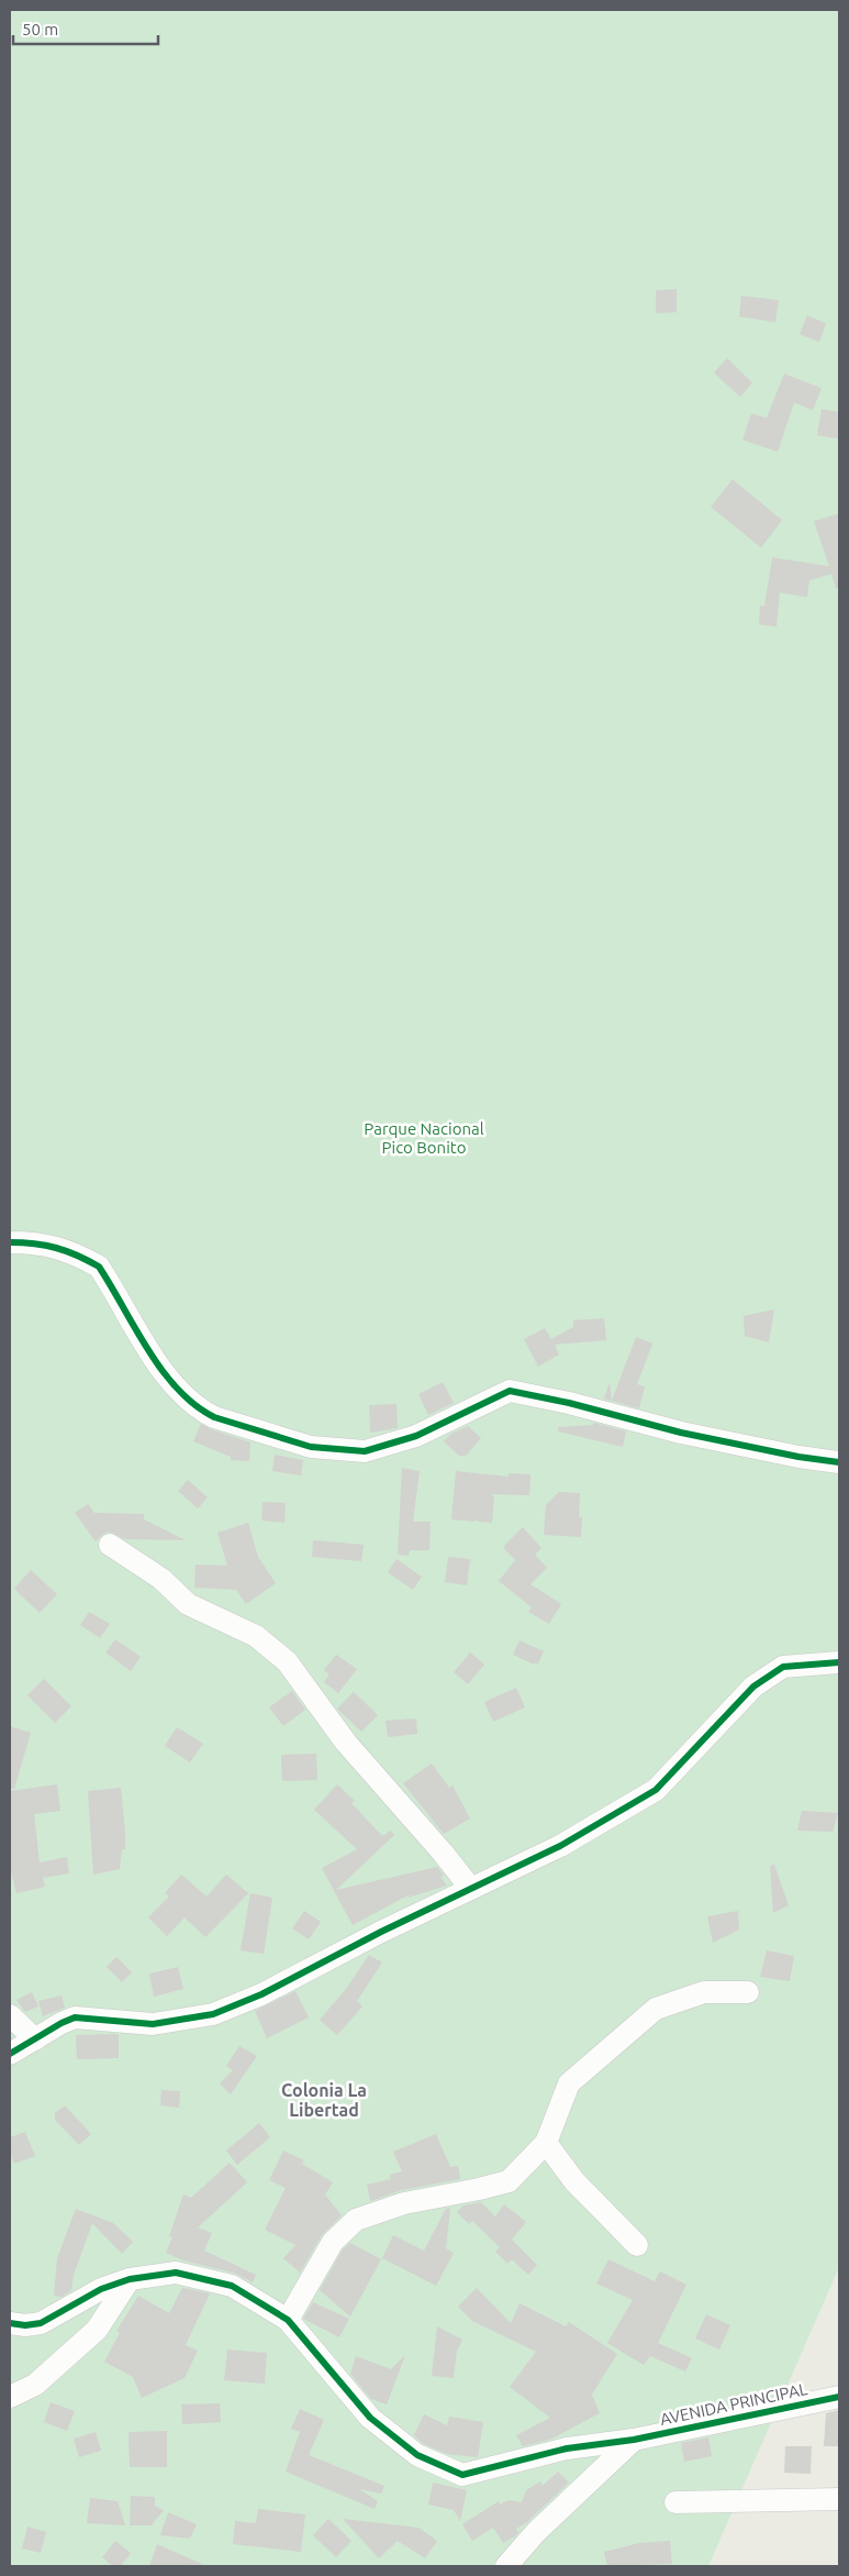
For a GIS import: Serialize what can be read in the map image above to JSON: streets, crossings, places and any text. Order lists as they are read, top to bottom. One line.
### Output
{"streets":{"street":["AVENIDA PRINCIPAL"]},"districts":["Colonia La Libertad"],"parks":["Parque Nacional Pico Bonito"],"scale_bar":"50 m"}
